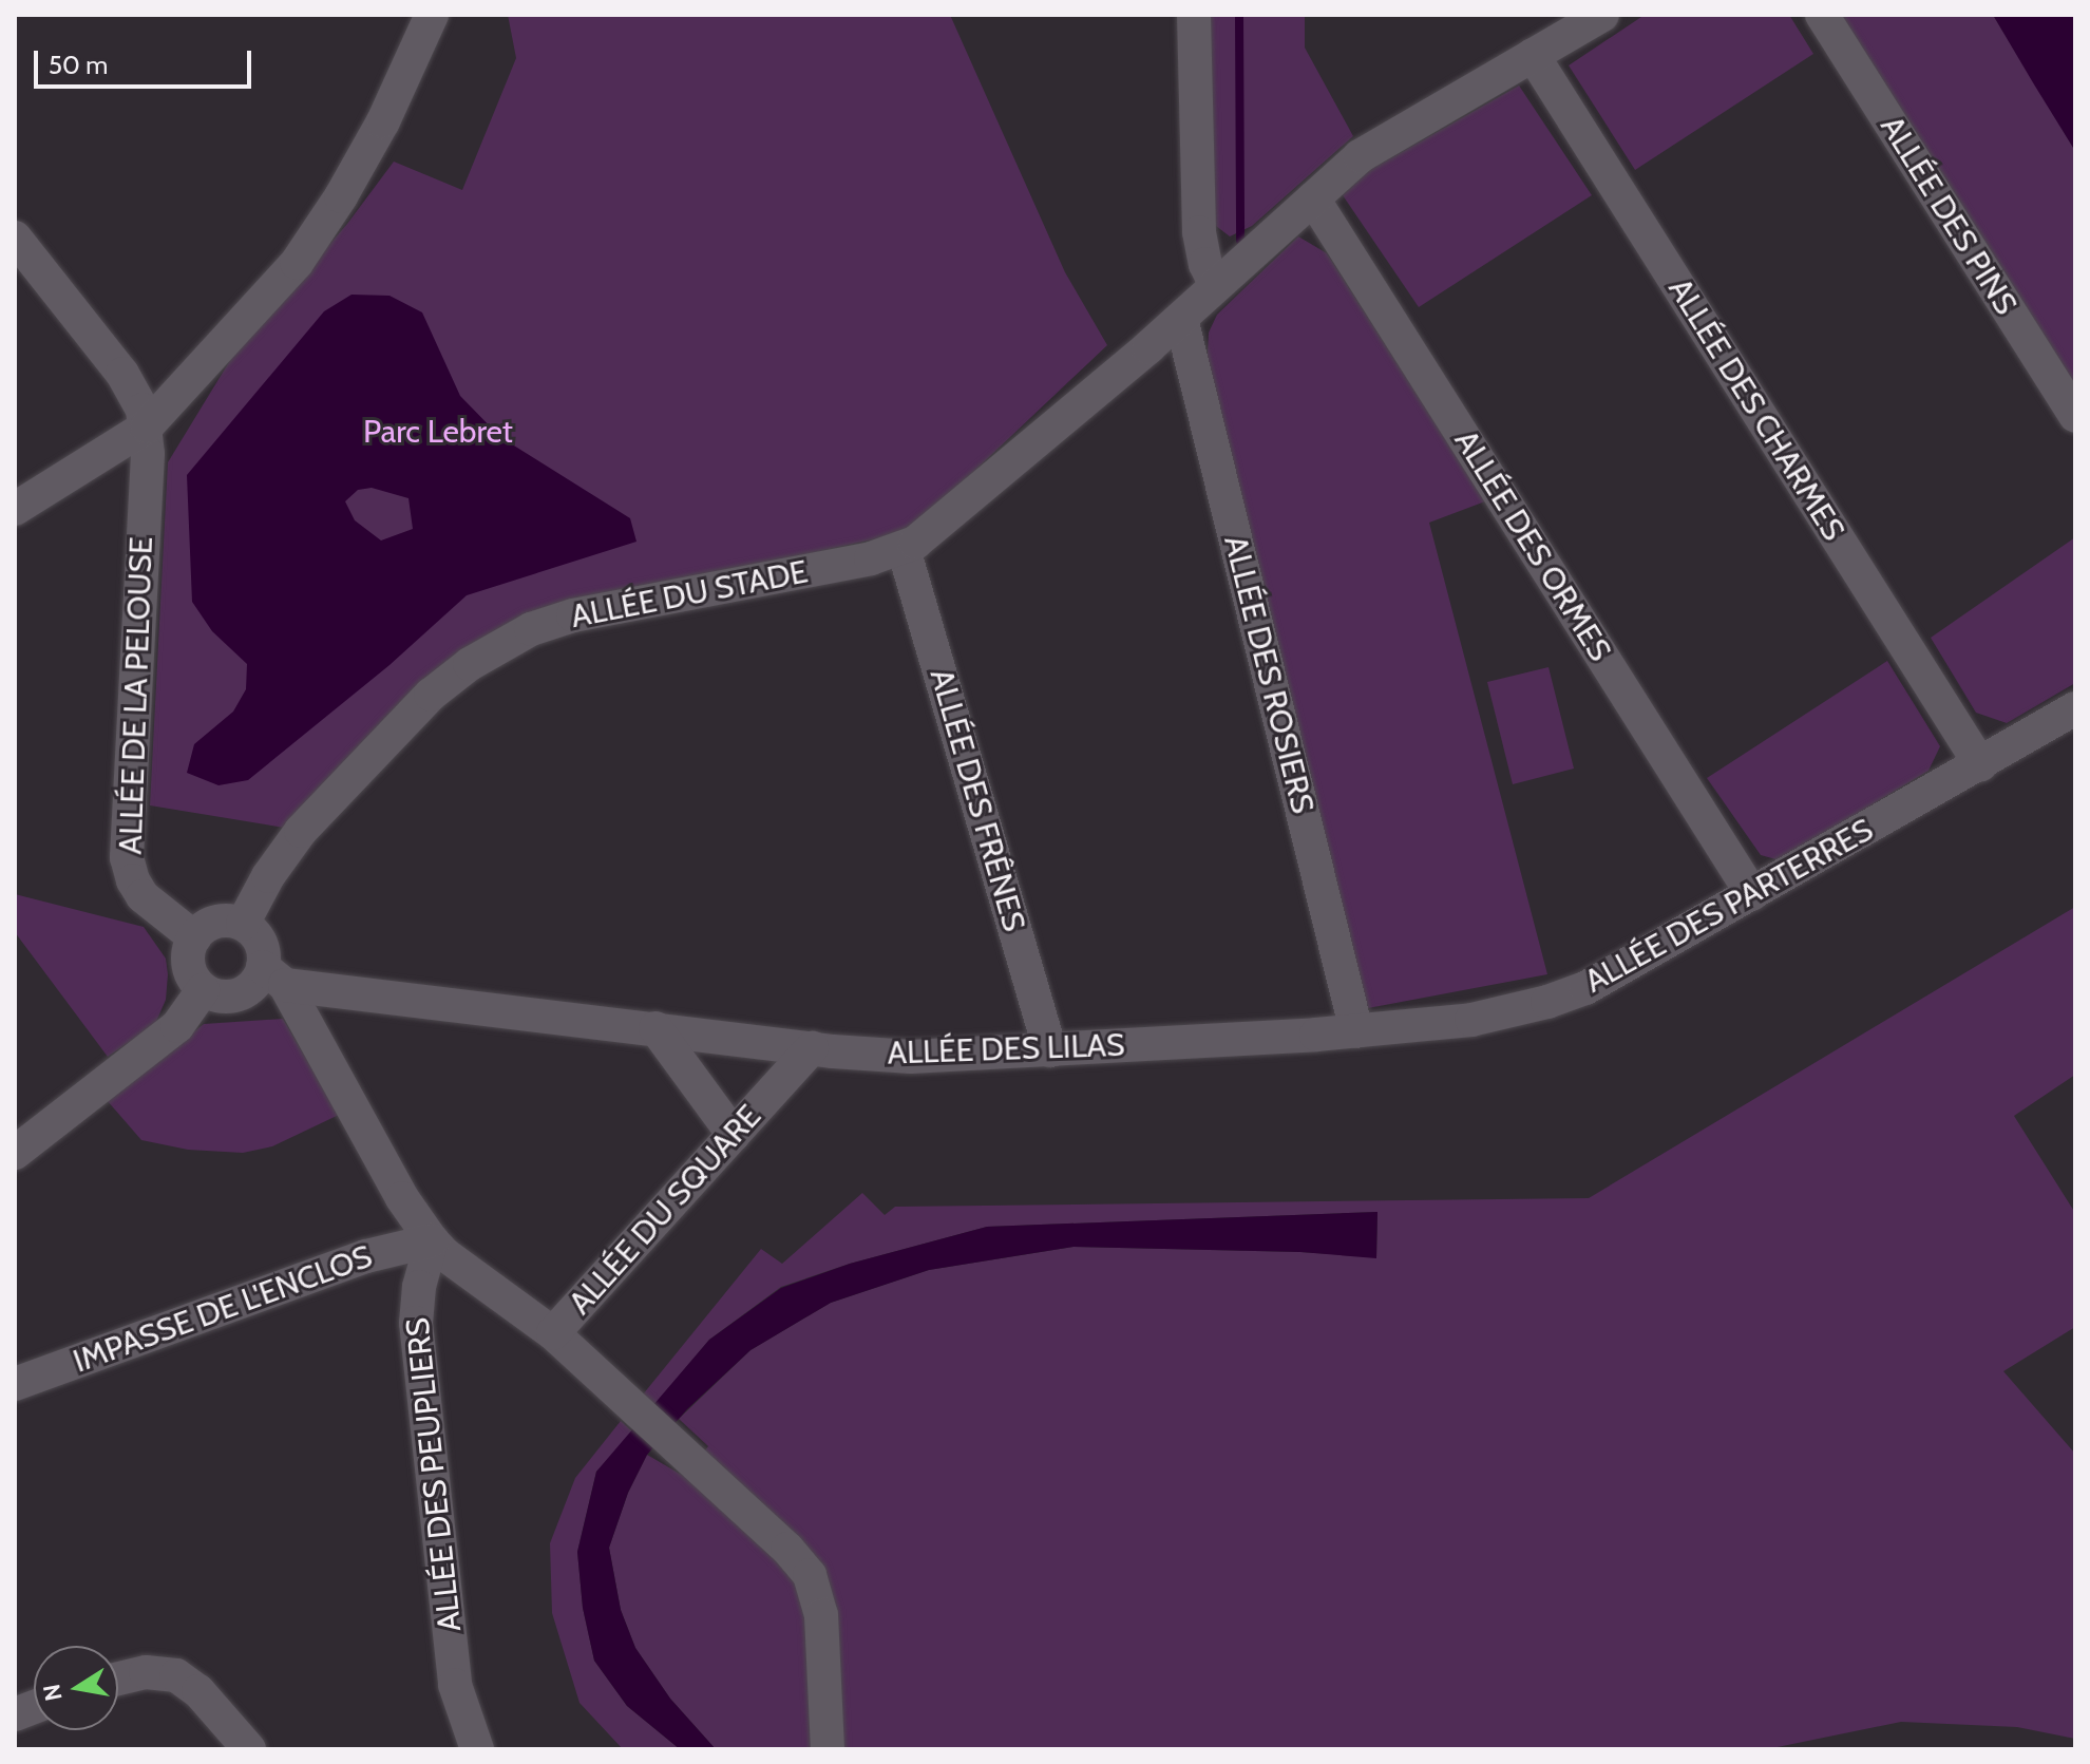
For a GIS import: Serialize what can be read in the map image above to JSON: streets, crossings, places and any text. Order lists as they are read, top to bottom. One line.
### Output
{"streets":{"street":["ALLÉE DES PINS","ALLÉE DES CHARMES","ALLÉE DES ORMES","ALLÉE DU STADE","ALLÉE DES ROSIERS","ALLÉE DE LA PELOUSE","ALLÉE DES FRÊNES","ALLÉE DES PARTERRES","ALLÉE DES LILAS","ALLÉE DU SQUARE","IMPASSE DE L'ENCLOS","ALLÉE DES PEUPLIERS"]},"crossings":[["ALLÉE DES CHARMES","ALLÉE DU STADE"],["ALLÉE DES CHARMES","ALLÉE DES PARTERRES"],["ALLÉE DES ORMES","ALLÉE DU STADE"],["ALLÉE DES ORMES","ALLÉE DES PARTERRES"],["ALLÉE DU STADE","ALLÉE DES ROSIERS"],["ALLÉE DU STADE","ALLÉE DE LA PELOUSE"],["ALLÉE DU STADE","ALLÉE DES FRÊNES"],["ALLÉE DU STADE","ALLÉE DES LILAS"],["ALLÉE DES ROSIERS","ALLÉE DES PARTERRES"],["ALLÉE DES ROSIERS","ALLÉE DES LILAS"],["ALLÉE DE LA PELOUSE","ALLÉE DES LILAS"],["ALLÉE DES FRÊNES","ALLÉE DES LILAS"],["ALLÉE DES PARTERRES","ALLÉE DES LILAS"],["ALLÉE DES LILAS","ALLÉE DU SQUARE"],["ALLÉE DU SQUARE","IMPASSE DE L'ENCLOS"],["ALLÉE DU SQUARE","ALLÉE DES PEUPLIERS"],["IMPASSE DE L'ENCLOS","ALLÉE DES PEUPLIERS"]],"parks":["Parc Lebret"],"scale_bar":"50 m","north":"left"}
